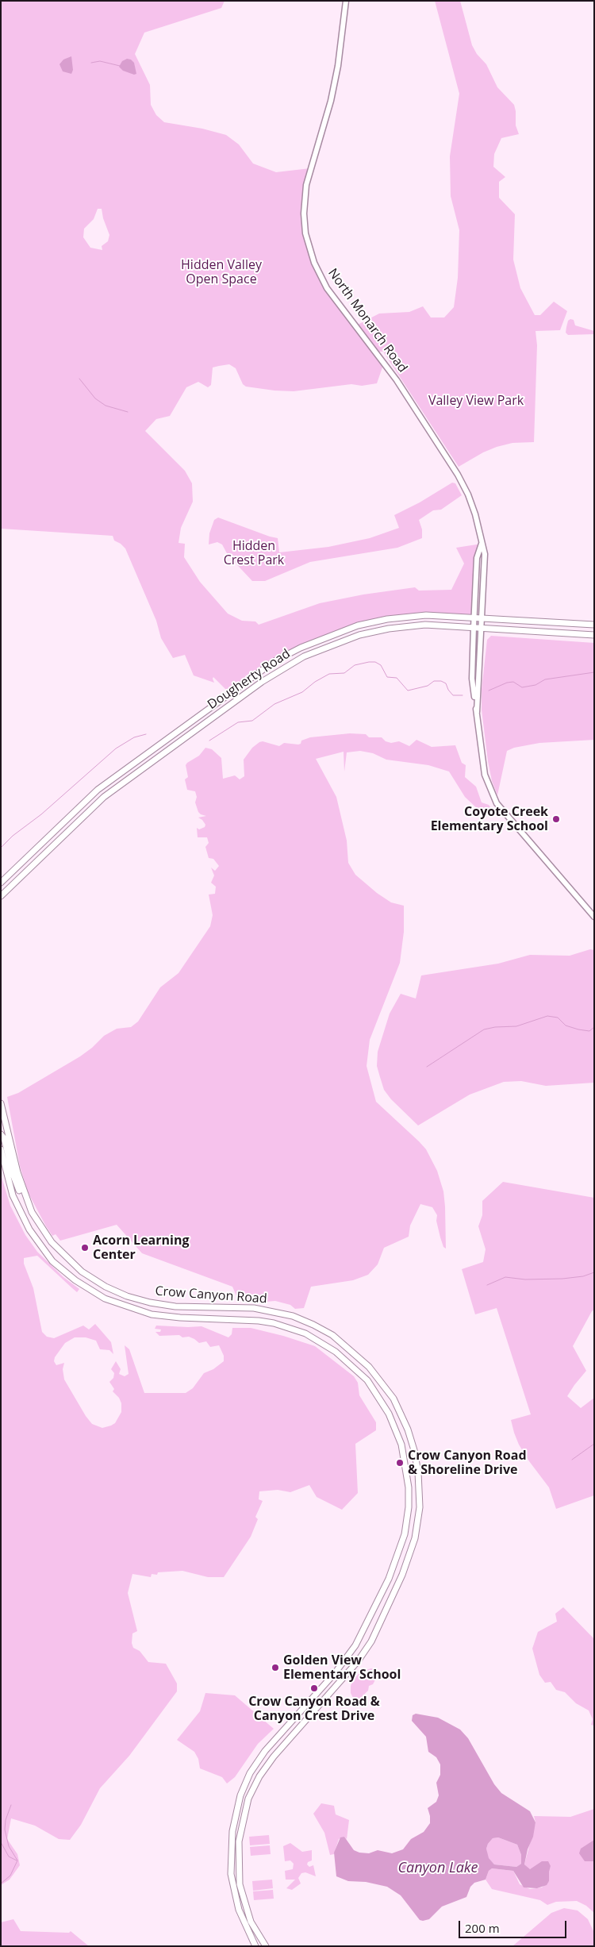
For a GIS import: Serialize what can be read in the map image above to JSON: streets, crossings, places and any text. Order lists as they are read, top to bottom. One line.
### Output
{"streets":{"main road":["Dougherty Road","Crow Canyon Road"],"street":["North Monarch Road"]},"crossings":[["North Monarch Road","Dougherty Road"]],"water":["Canyon Lake"],"parks":["Hidden Valley Open Space","Valley View Park","Hidden Crest Park"],"places":["Coyote Creek Elementary School","Acorn Learning Center","Crow Canyon Road & Shoreline Drive","Golden View Elementary School","Crow Canyon Road & Canyon Crest Drive"],"scale_bar":"200 m"}
